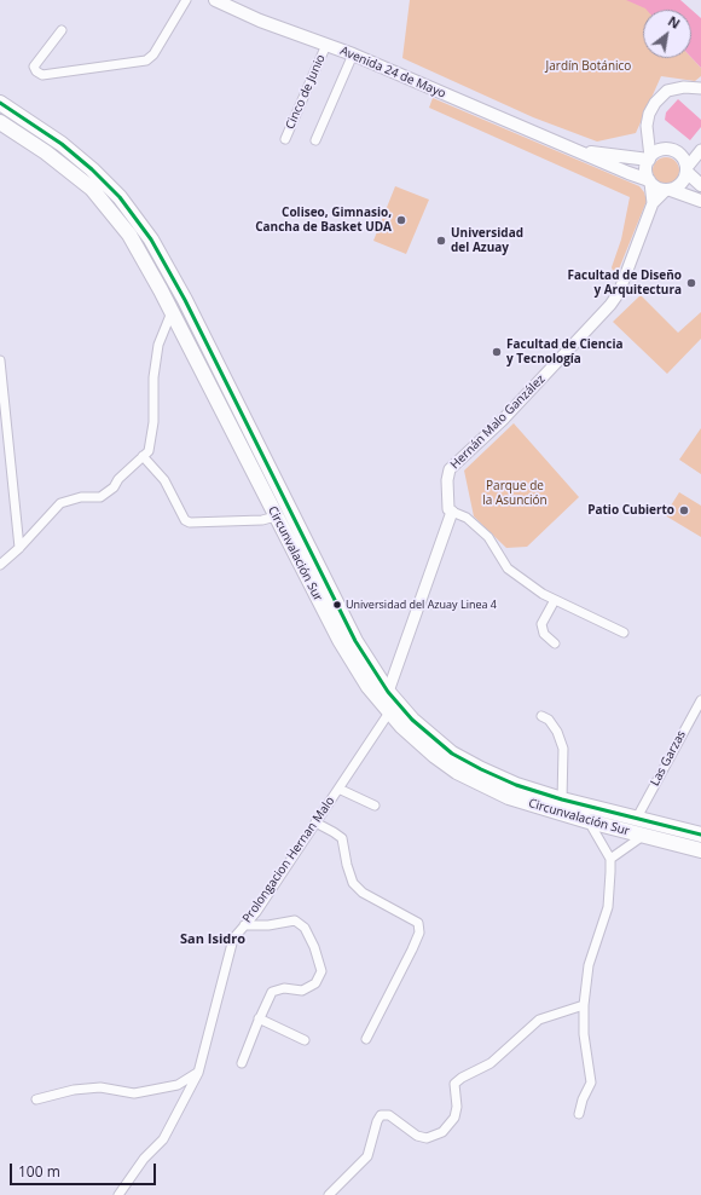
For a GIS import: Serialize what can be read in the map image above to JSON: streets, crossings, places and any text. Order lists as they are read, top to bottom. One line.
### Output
{"streets":{"highway":["Circunvalación Sur"],"main road":["Avenida 24 de Mayo"],"street":["Cinco de Junio","Hernán Malo Ganzález","Las Garzas","Prolongacion Hernan Malo"]},"crossings":[["Avenida 24 de Mayo","Cinco de Junio"],["Avenida 24 de Mayo","Hernán Malo Ganzález"],["Circunvalación Sur","Las Garzas"],["Circunvalación Sur","Prolongacion Hernan Malo"]],"districts":["San Isidro"],"parks":["Jardín Botánico","Parque de la Asunción"],"places":["Coliseo, Gimnasio, Cancha de Basket UDA","Universidad del Azuay","Facultad de Diseño y Arquitectura","Facultad de Ciencia y Tecnología","Patio Cubierto","Universidad del Azuay Linea 4"],"scale_bar":"100 m","north":"top right"}
